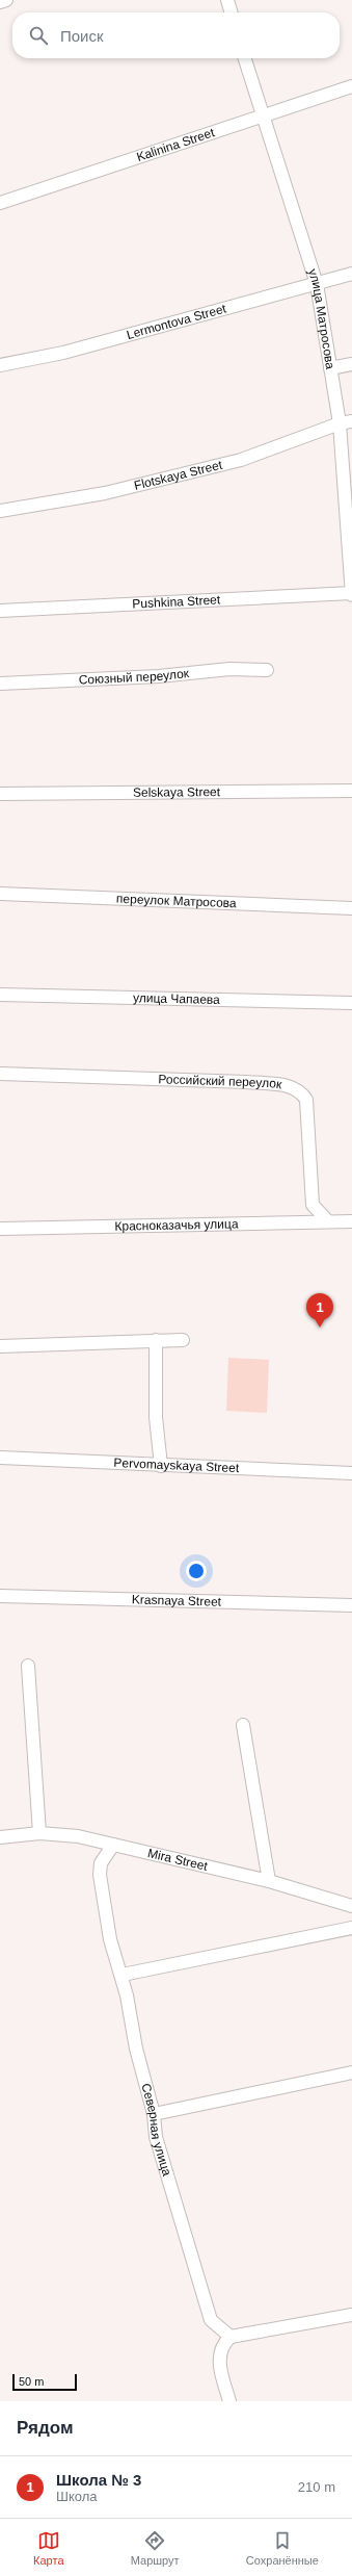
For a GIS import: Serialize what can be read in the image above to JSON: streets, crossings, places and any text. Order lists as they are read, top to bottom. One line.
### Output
{"streets":{"street":["Kalinina Street","улица Матросова","Lermontova Street","Flotskaya Street","Pushkina Street","Союзный переулок","Selskaya Street","переулок Матросова","улица Чапаева","Российский переулок","Красноказачья улица","Pervomayskaya Street","Krasnaya Street","Mira Street","Северная улица"]},"crossings":[["Kalinina Street","улица Матросова"],["улица Матросова","Lermontova Street"],["улица Матросова","Flotskaya Street"],["улица Матросова","Pushkina Street"],["Российский переулок","Красноказачья улица"],["Mira Street","Северная улица"]],"scale_bar":"50 m","page":{"search":"Поиск","pins":"1","scale":"50 m","heading":"Рядом","list":[{"mark":"1","name":"Школа № 3","note":"Школа","value":"210 m"}],"nav":["Карта","Маршрут","Сохранённые"]}}
